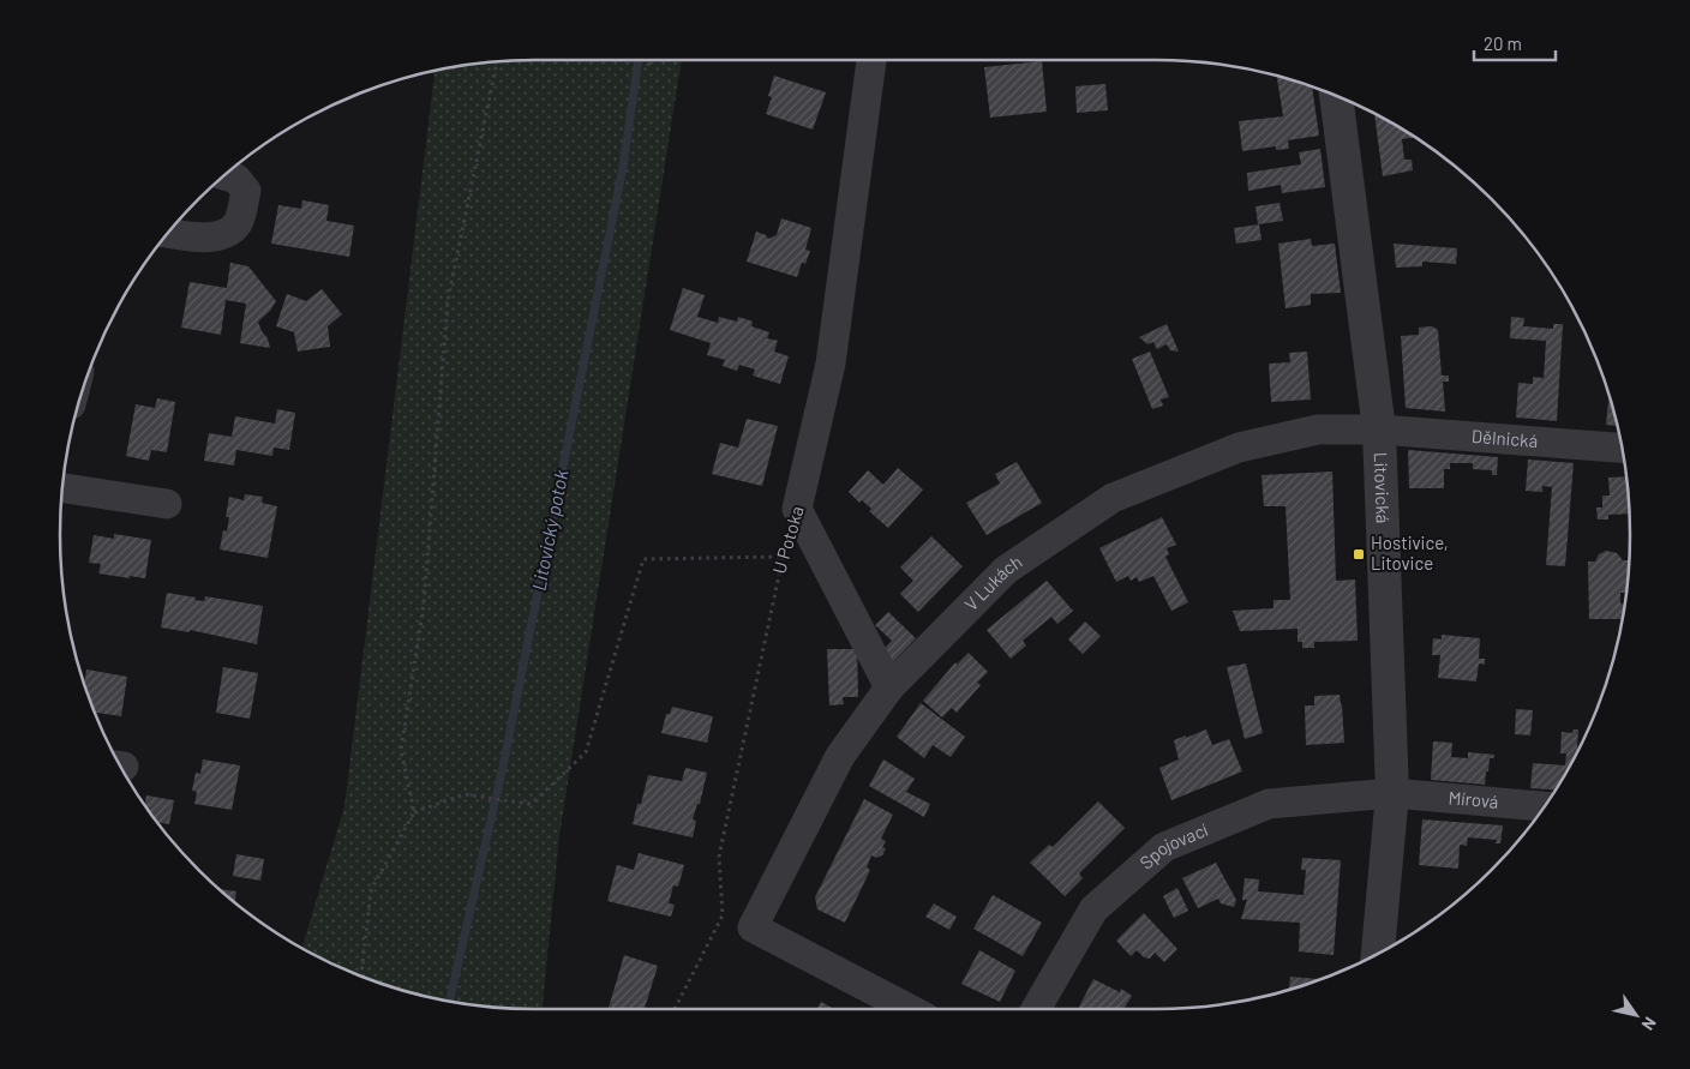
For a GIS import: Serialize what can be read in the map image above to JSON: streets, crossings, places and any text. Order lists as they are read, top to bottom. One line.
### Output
{"streets":{"street":["Dělnická","Litovická","U Potoka","V Lukách","Mírová","Spojovací"]},"crossings":[["Dělnická","Litovická"],["Dělnická","V Lukách"],["Litovická","V Lukách"],["Litovická","Mírová"],["Litovická","Spojovací"],["Mírová","Spojovací"]],"water":["Litovický potok"],"places":{"transit":["Hostivice, Litovice"]},"scale_bar":"20 m","north":"bottom right"}
